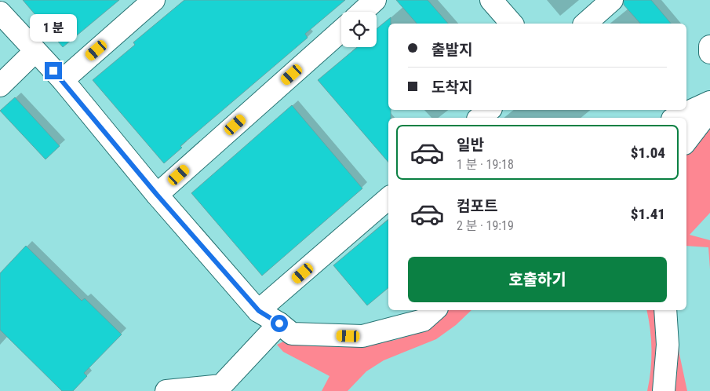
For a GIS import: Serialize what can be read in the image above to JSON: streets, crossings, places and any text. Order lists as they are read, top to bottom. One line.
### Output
{"page":{"bubble":"1 분","banner":["출발지","도착지"],"list":[{"name":"일반","note":"1 분 · 19:18","value":"$1.04"},{"name":"컴포트","note":"2 분 · 19:19","value":"$1.41"}],"buttons":"호출하기"}}
